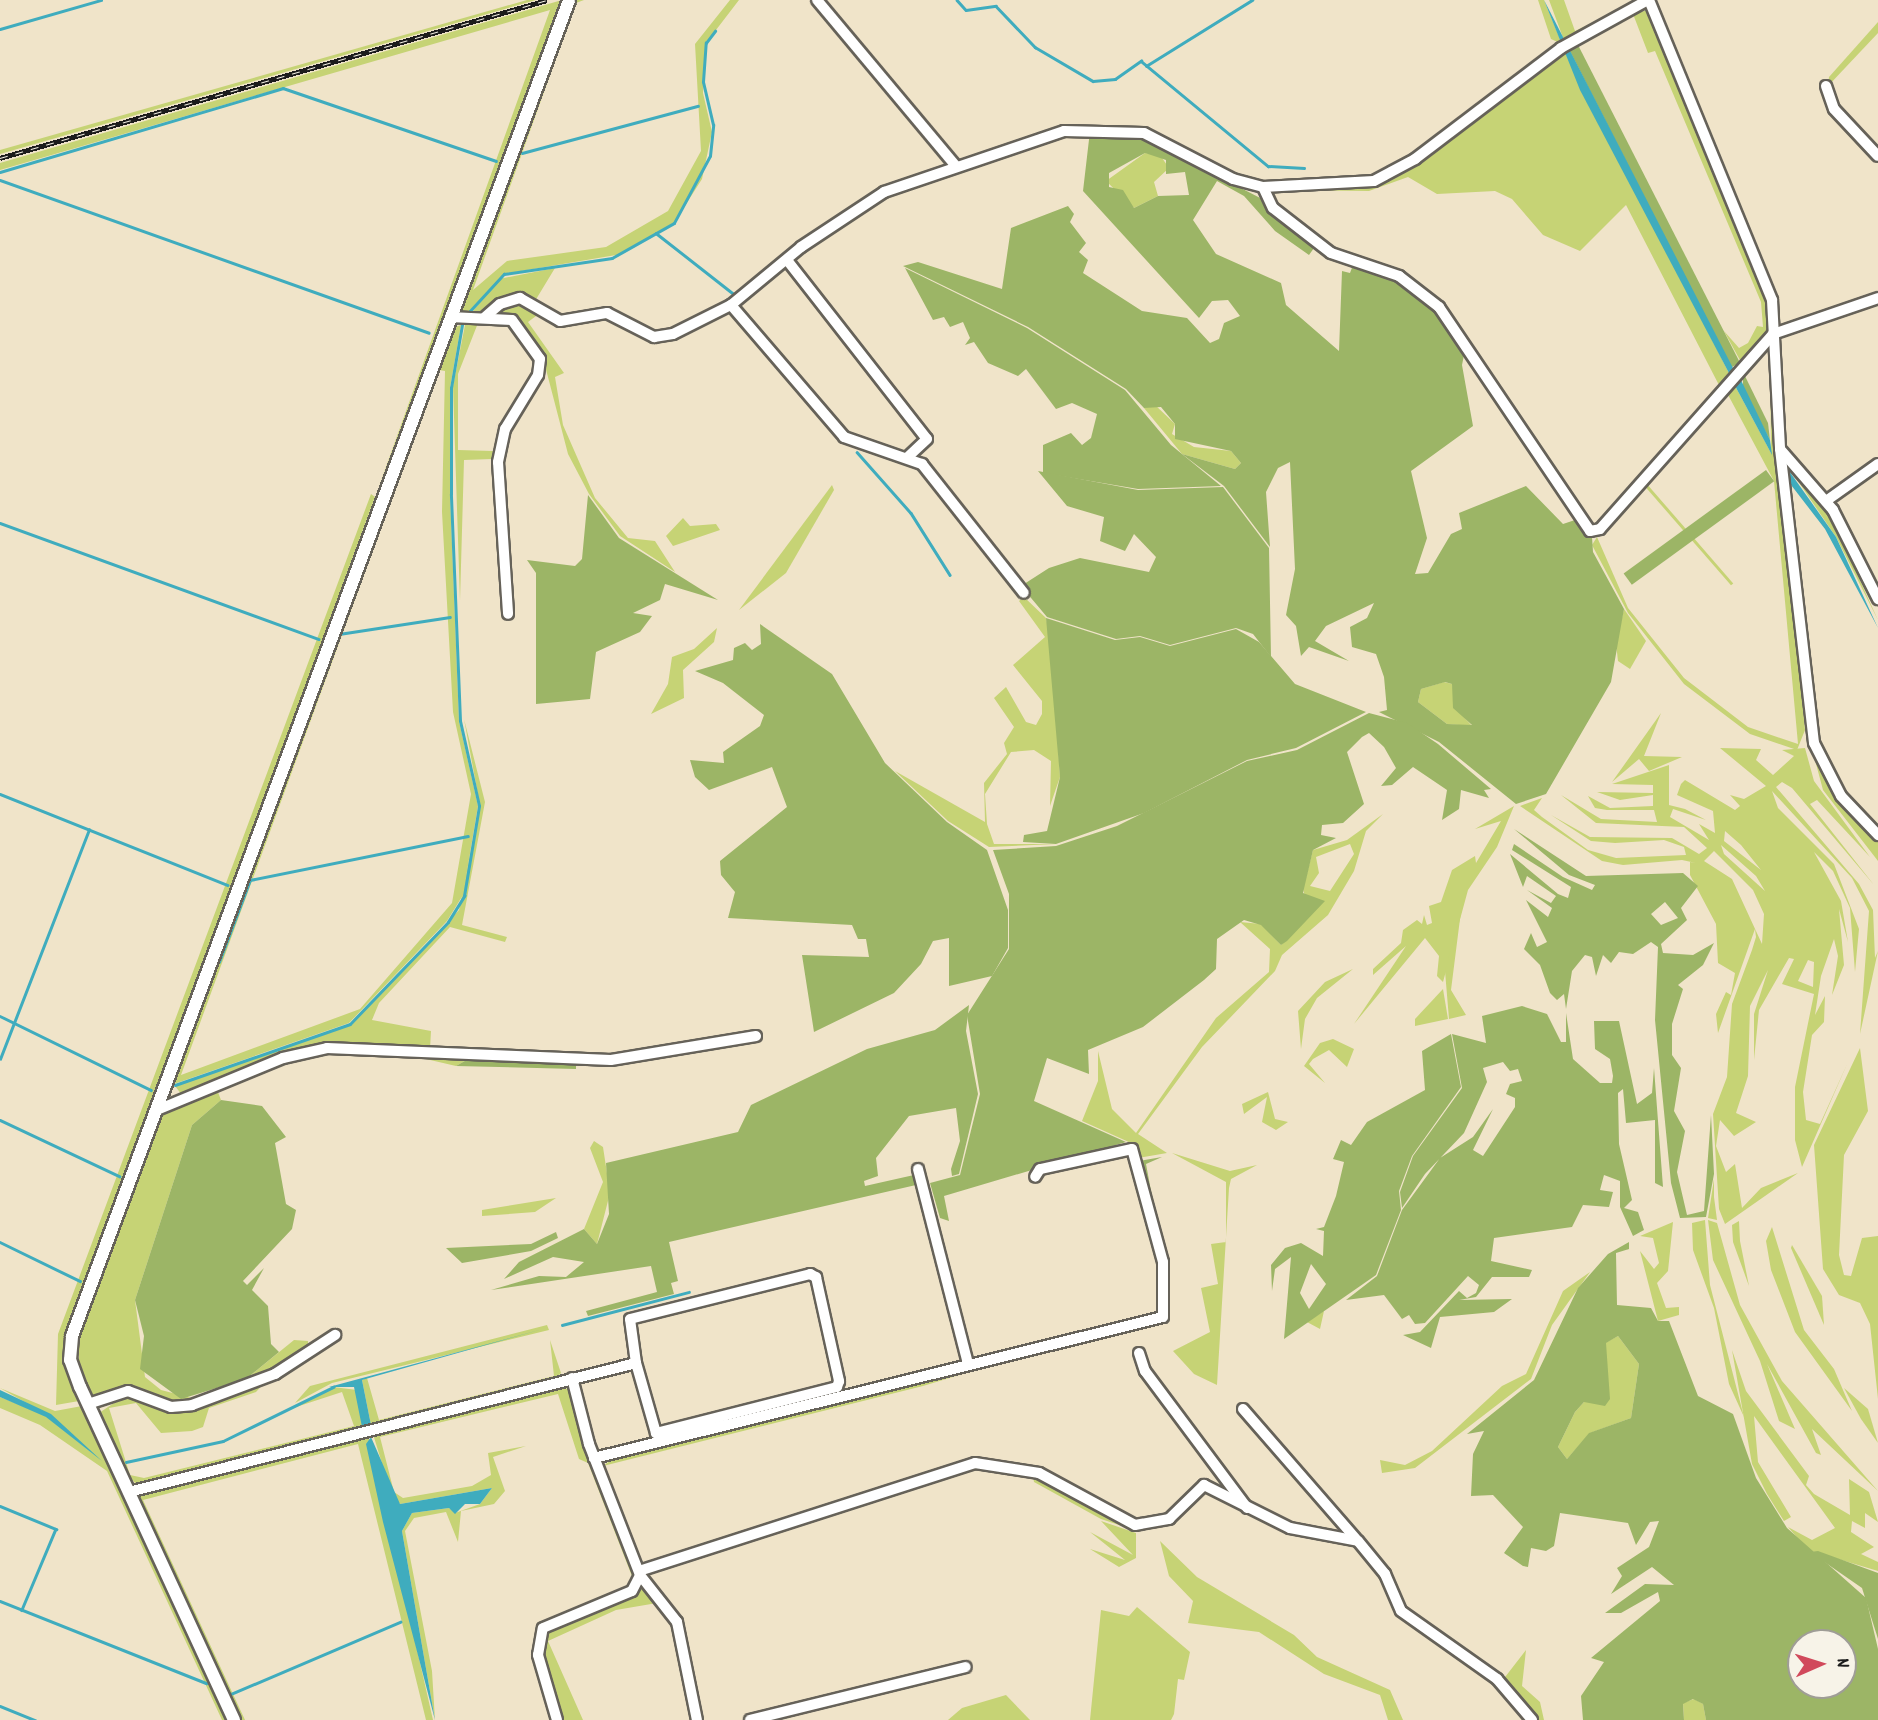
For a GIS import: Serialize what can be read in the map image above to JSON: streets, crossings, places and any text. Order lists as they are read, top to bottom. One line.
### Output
{"north":"right"}
